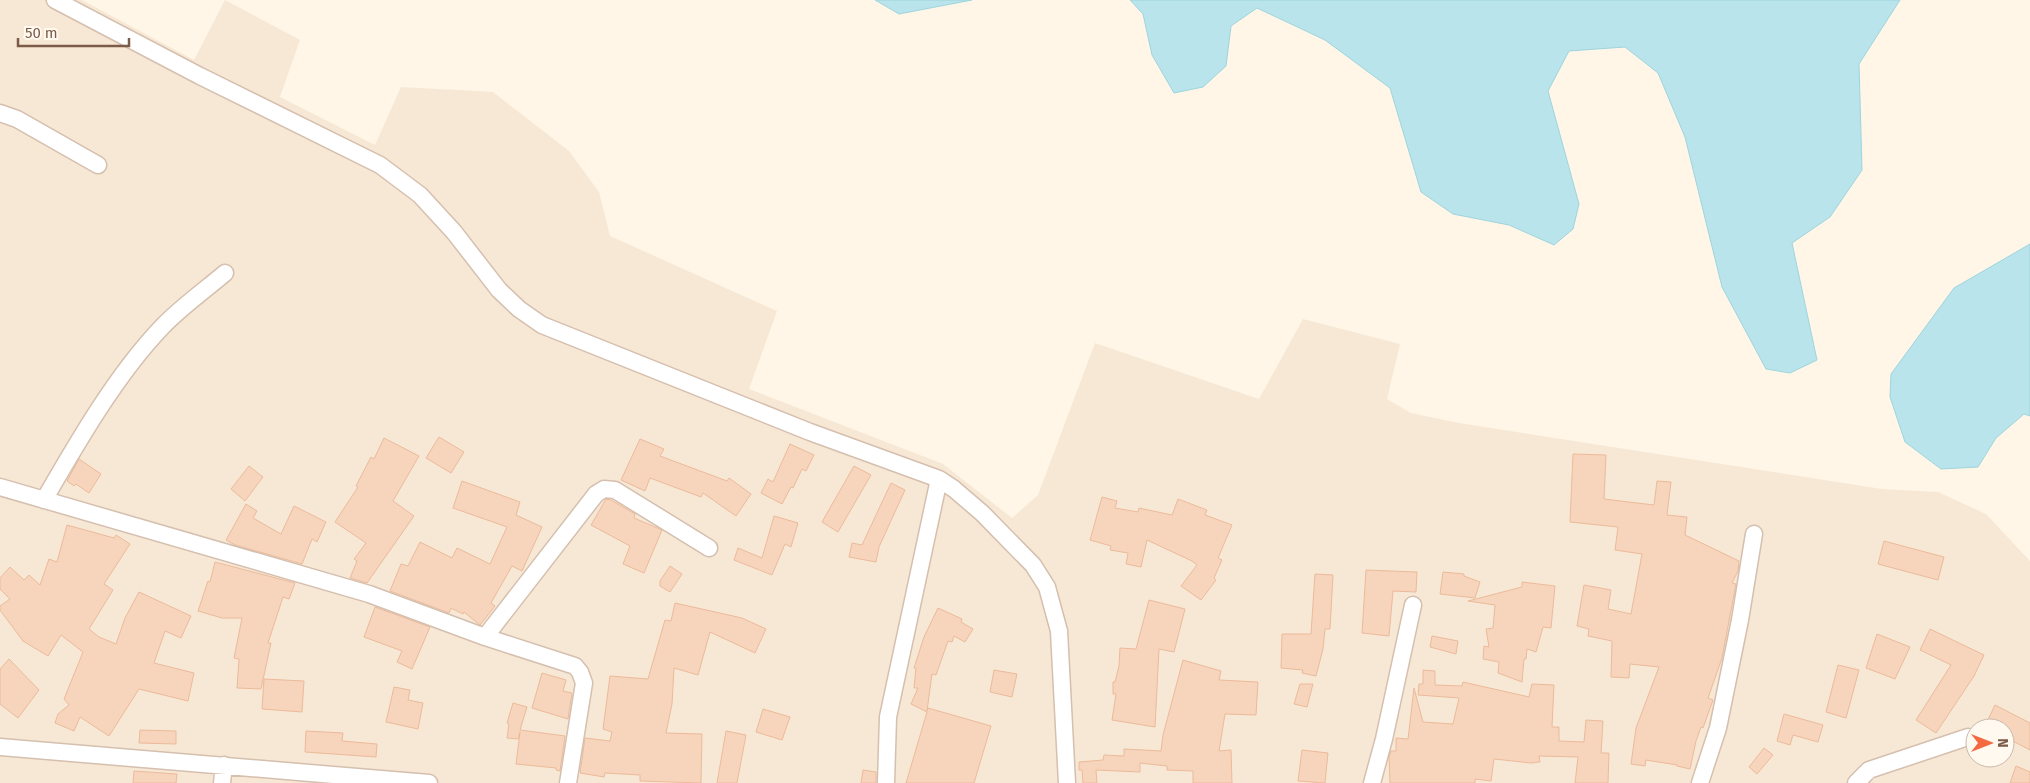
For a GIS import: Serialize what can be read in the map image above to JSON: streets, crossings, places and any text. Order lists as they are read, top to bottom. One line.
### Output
{"scale_bar":"50 m","north":"right"}
